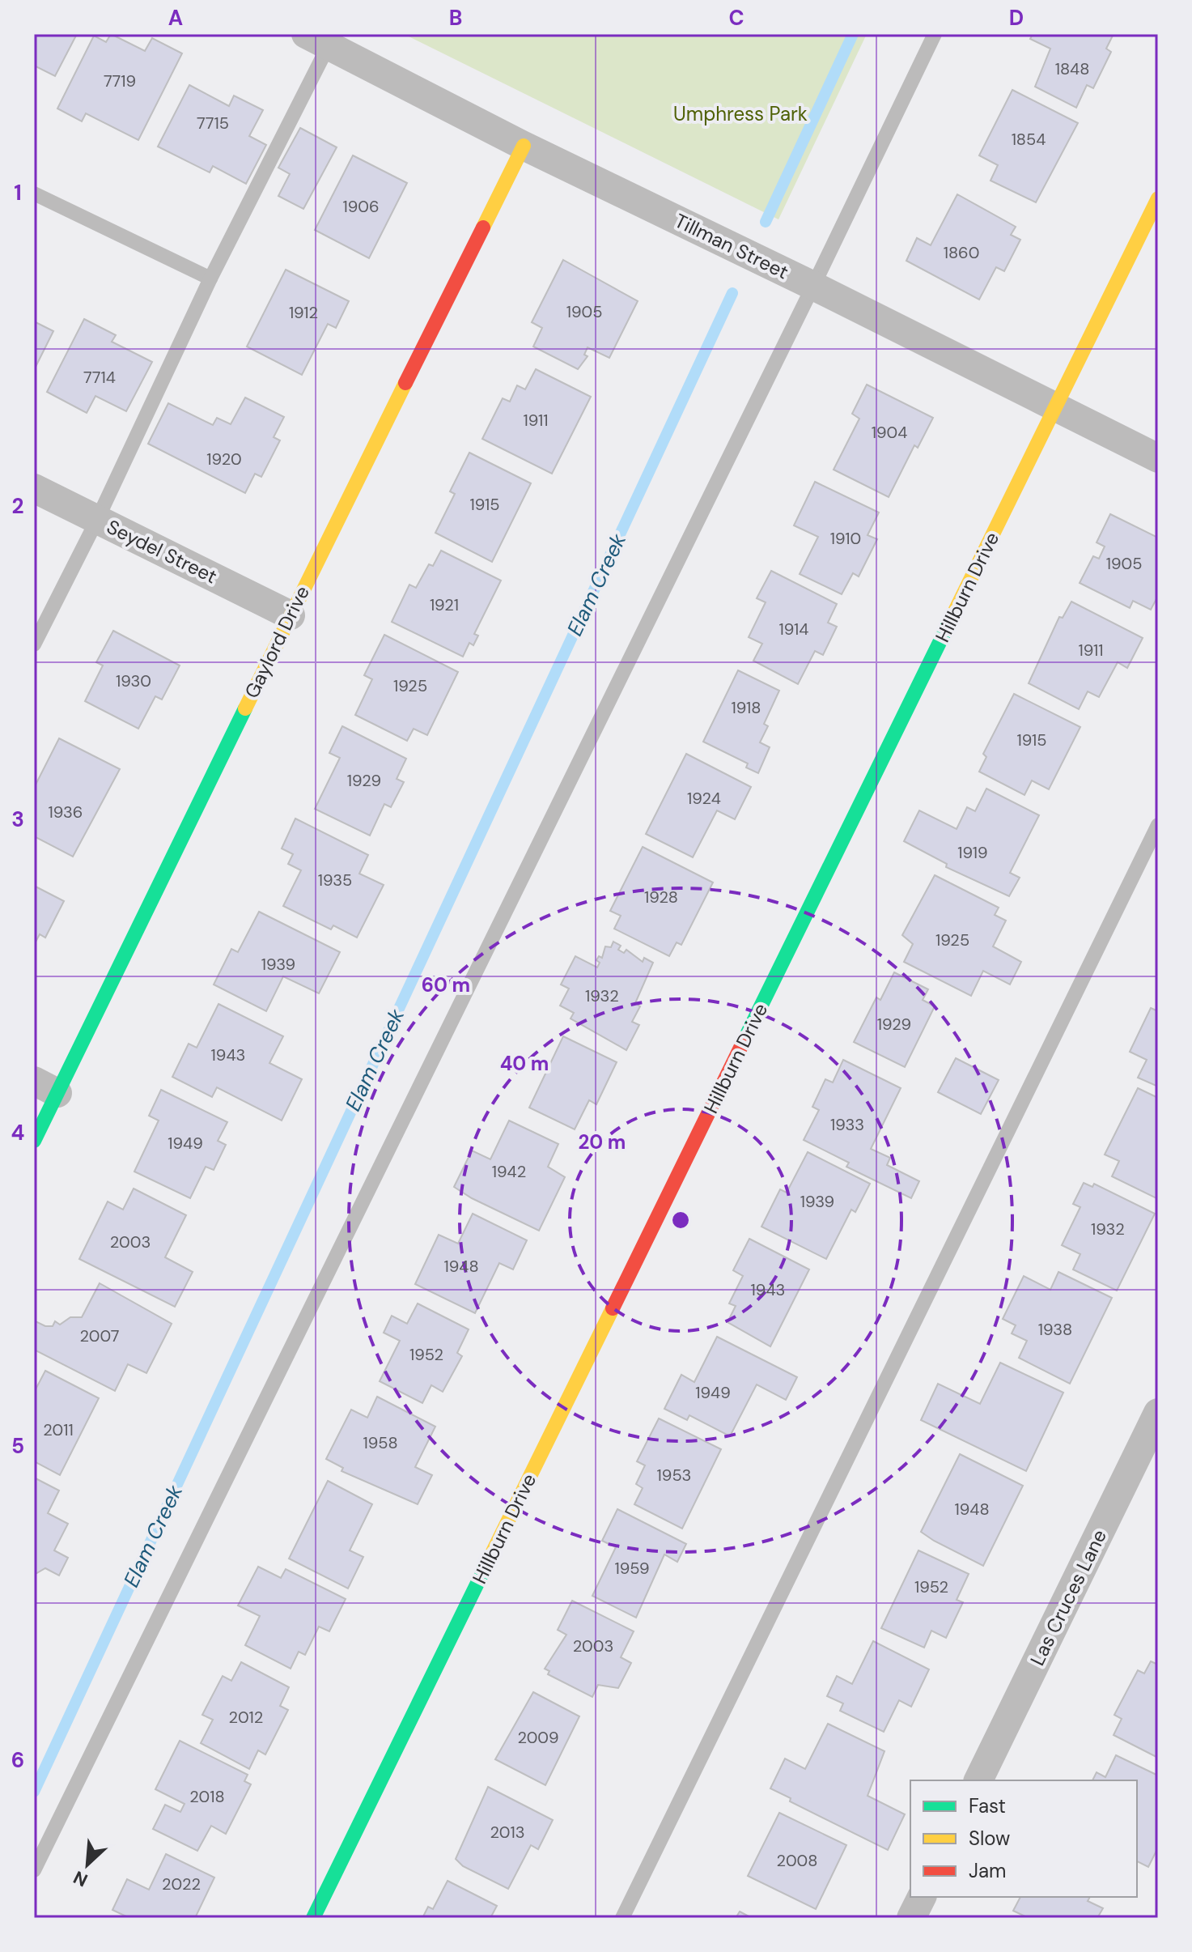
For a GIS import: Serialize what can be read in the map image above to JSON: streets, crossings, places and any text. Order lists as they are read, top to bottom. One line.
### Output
{"streets":{"street":["Tillman Street","Seydel Street","Hillburn Drive","Gaylord Drive","Las Cruces Lane"]},"crossings":[["Tillman Street","Hillburn Drive"],["Tillman Street","Gaylord Drive"],["Seydel Street","Gaylord Drive"]],"water":["Elam Creek"],"parks":["Umphress Park"],"house_numbers":["1848","7719","7715","1854","1906","1860","1905","1912","7714","1911","1904","1920","1915","1910","1905","1921","1914","1911","1930","1925","1918","1915","1929","1924","1936","1919","1935","1928","1925","1939","1932","1929","1943","1933","1949","1942","1939","1932","2003","1948","1943","1938","2007","1952","1949","2011","1958","1953","1948","1959","1952","2003","2012","2009","2018","2013","2008","2022"],"legend":["Fast","Slow","Jam"],"north":"bottom left","grid":{"columns":["A","B","C","D"],"rows":["1","2","3","4","5","6"]},"rings":["60 m","40 m","20 m"]}
